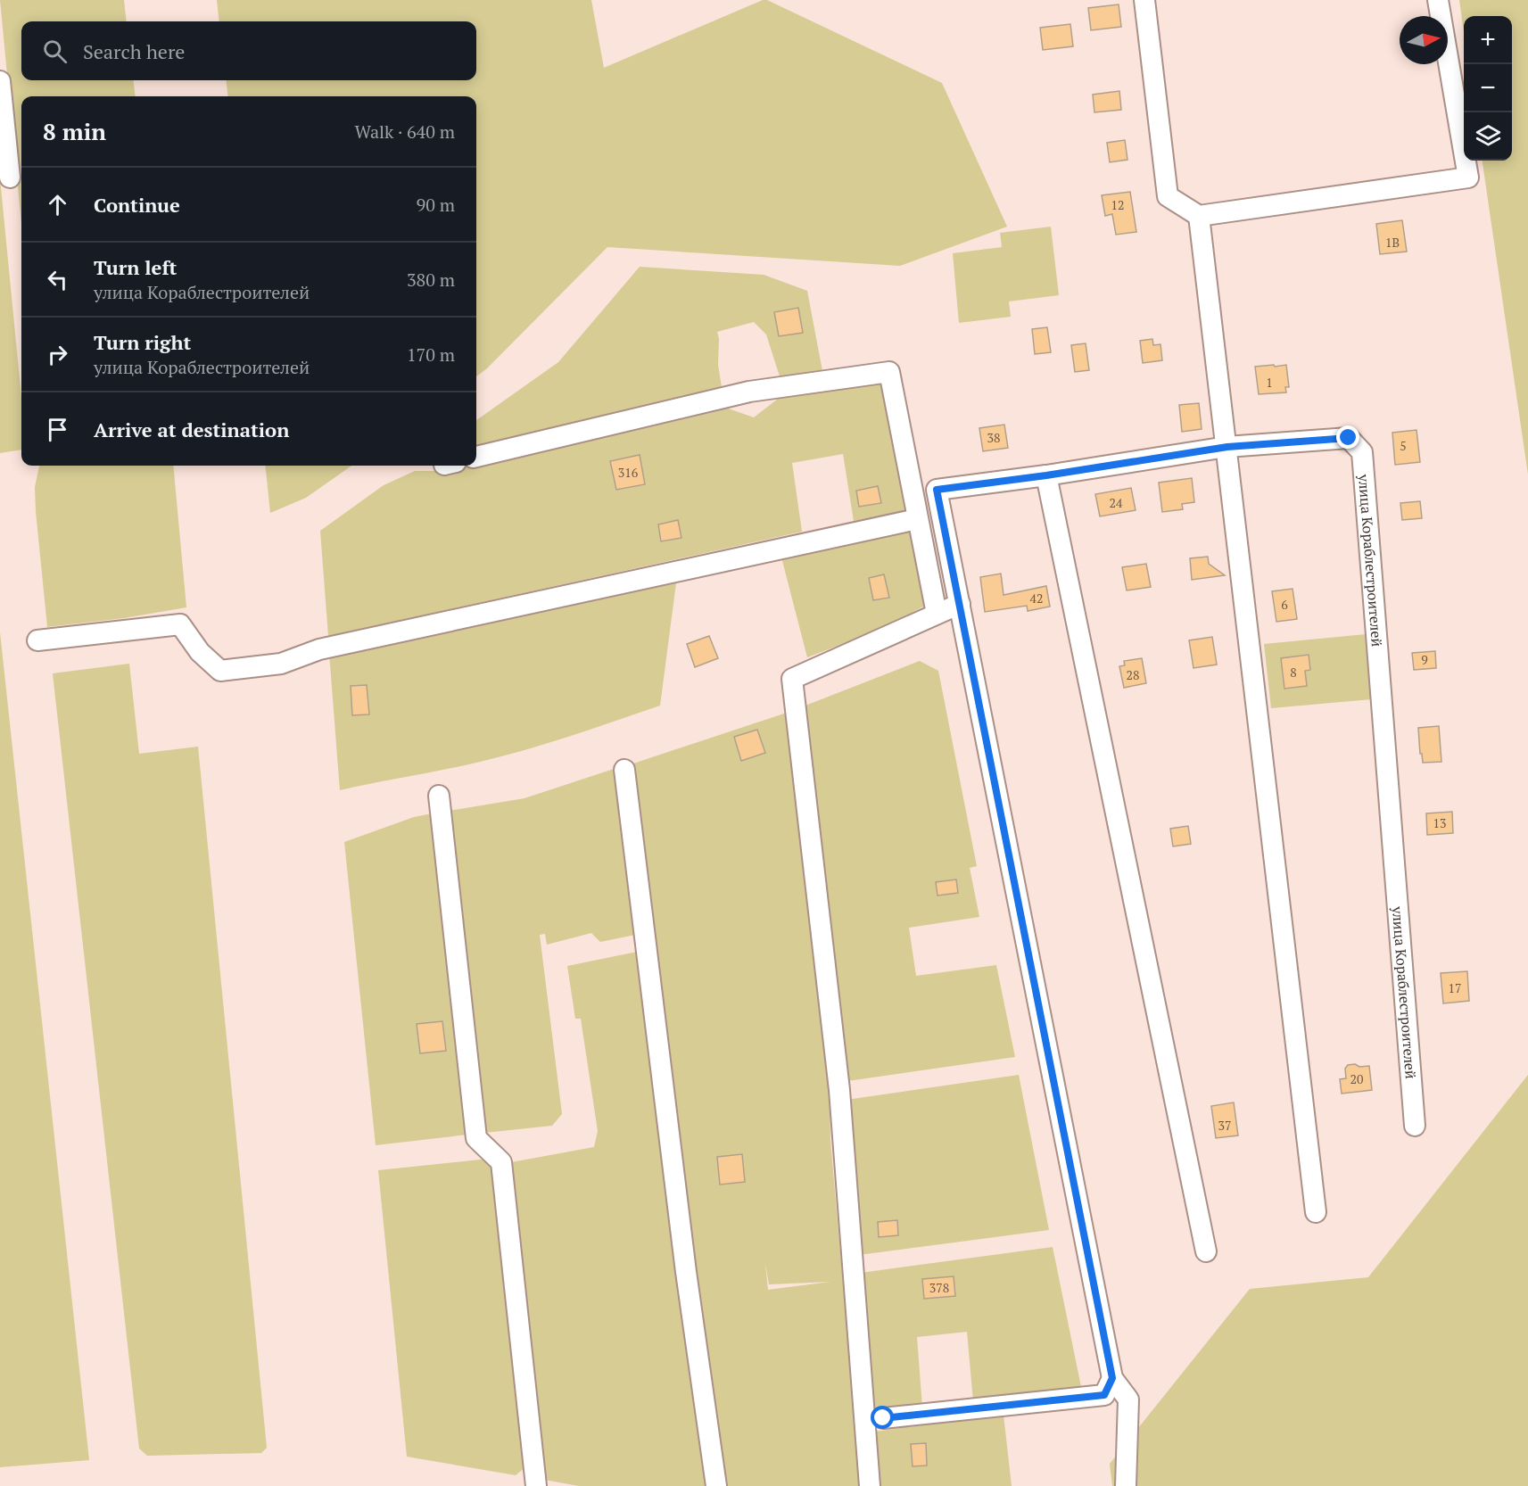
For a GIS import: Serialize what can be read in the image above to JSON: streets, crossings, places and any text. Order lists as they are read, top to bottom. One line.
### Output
{"streets":{"street":["улица Кораблестроителей"]},"house_numbers":["12","1В","1","38","5","316","24","42","6","9","8","28","13","17","20","37","378"],"north":"right","page":{"map_buttons":["+","−"],"search":"Search here","heading":["8 min","Walk · 640 m"],"list":[["Continue","90 m"],["Turn left","улица Кораблестроителей","380 m"],["Turn right","улица Кораблестроителей","170 m"],"Arrive at destination"]}}
